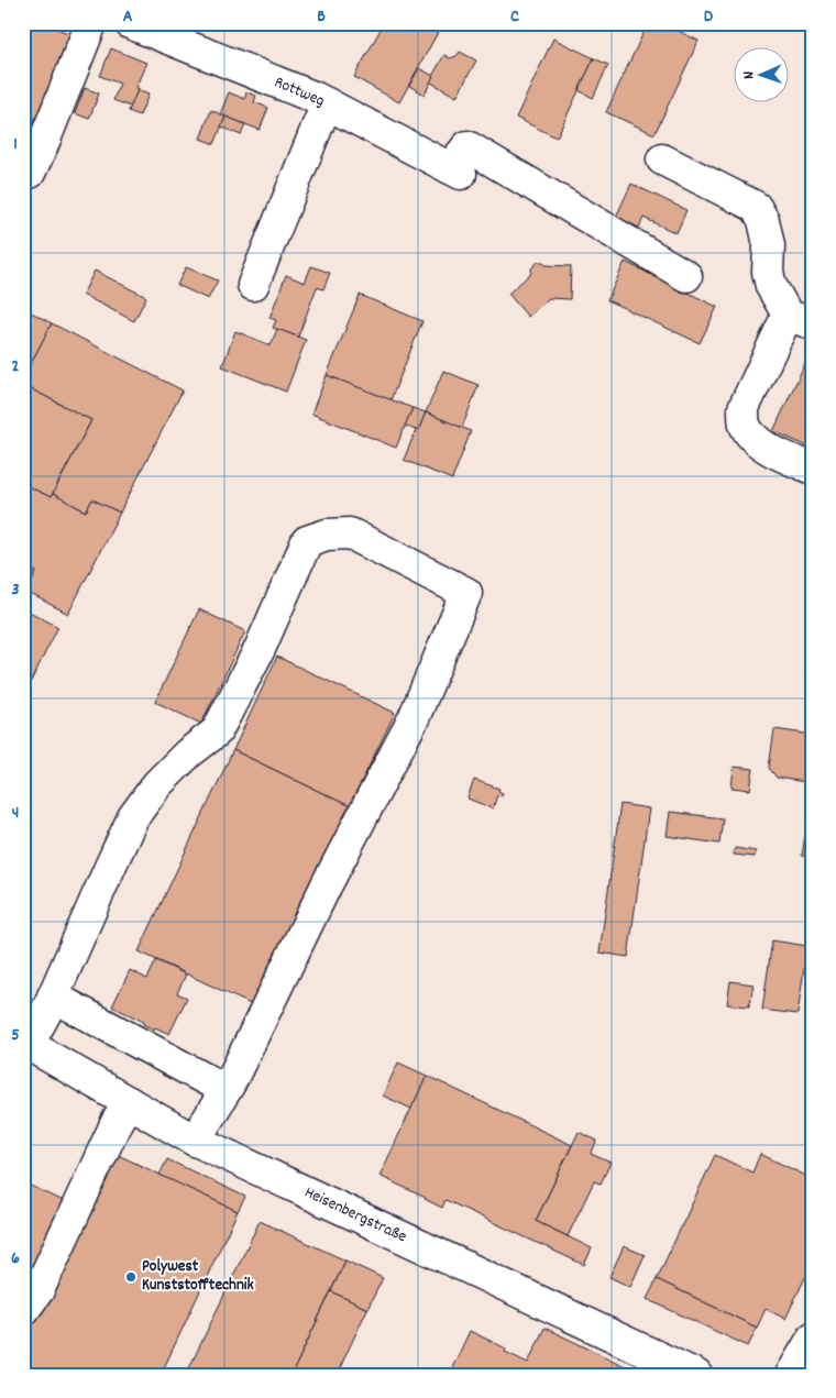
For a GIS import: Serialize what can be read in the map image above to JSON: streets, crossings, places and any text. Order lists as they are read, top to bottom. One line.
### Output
{"streets":{"street":["Rottweg","Heisenbergstraße"]},"places":["Polywest Kunststofftechnik"],"north":"left","grid":{"columns":["A","B","C","D"],"rows":["1","2","3","4","5","6"]}}
